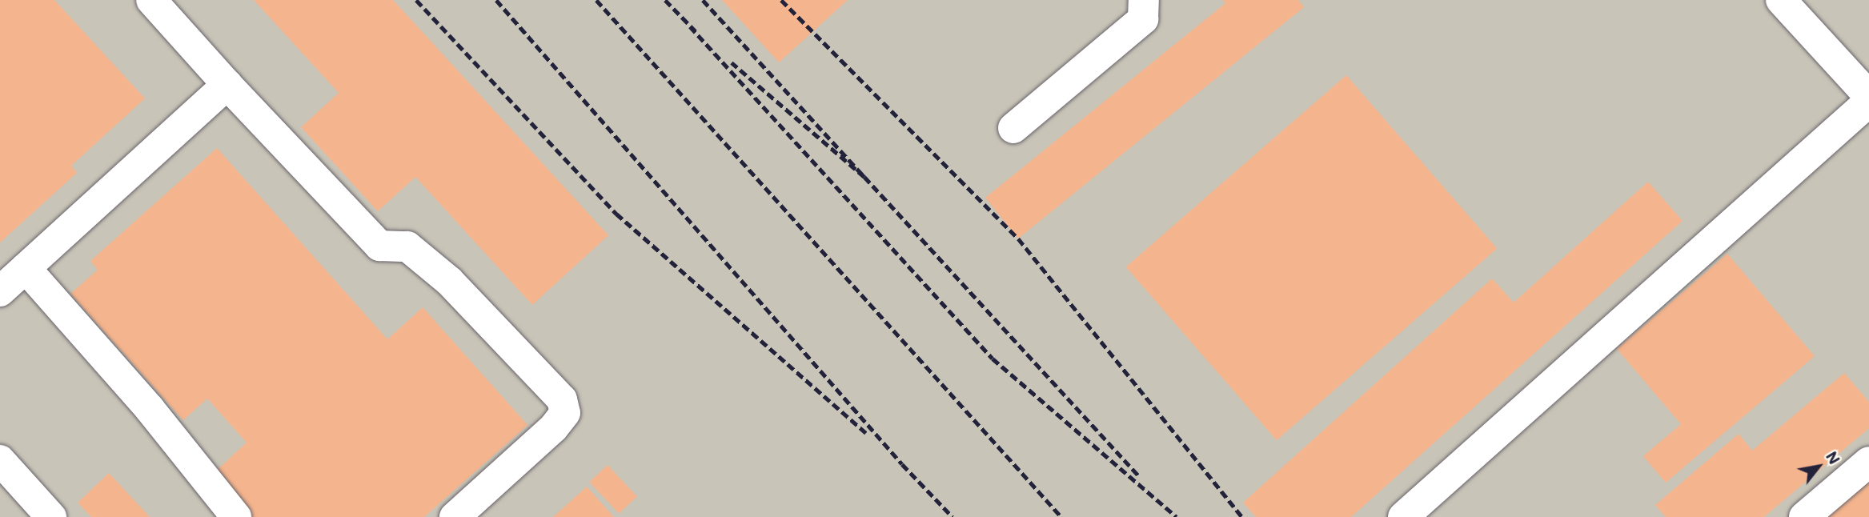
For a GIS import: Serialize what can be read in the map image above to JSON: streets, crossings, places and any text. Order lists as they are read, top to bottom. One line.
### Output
{"north":"top right"}
